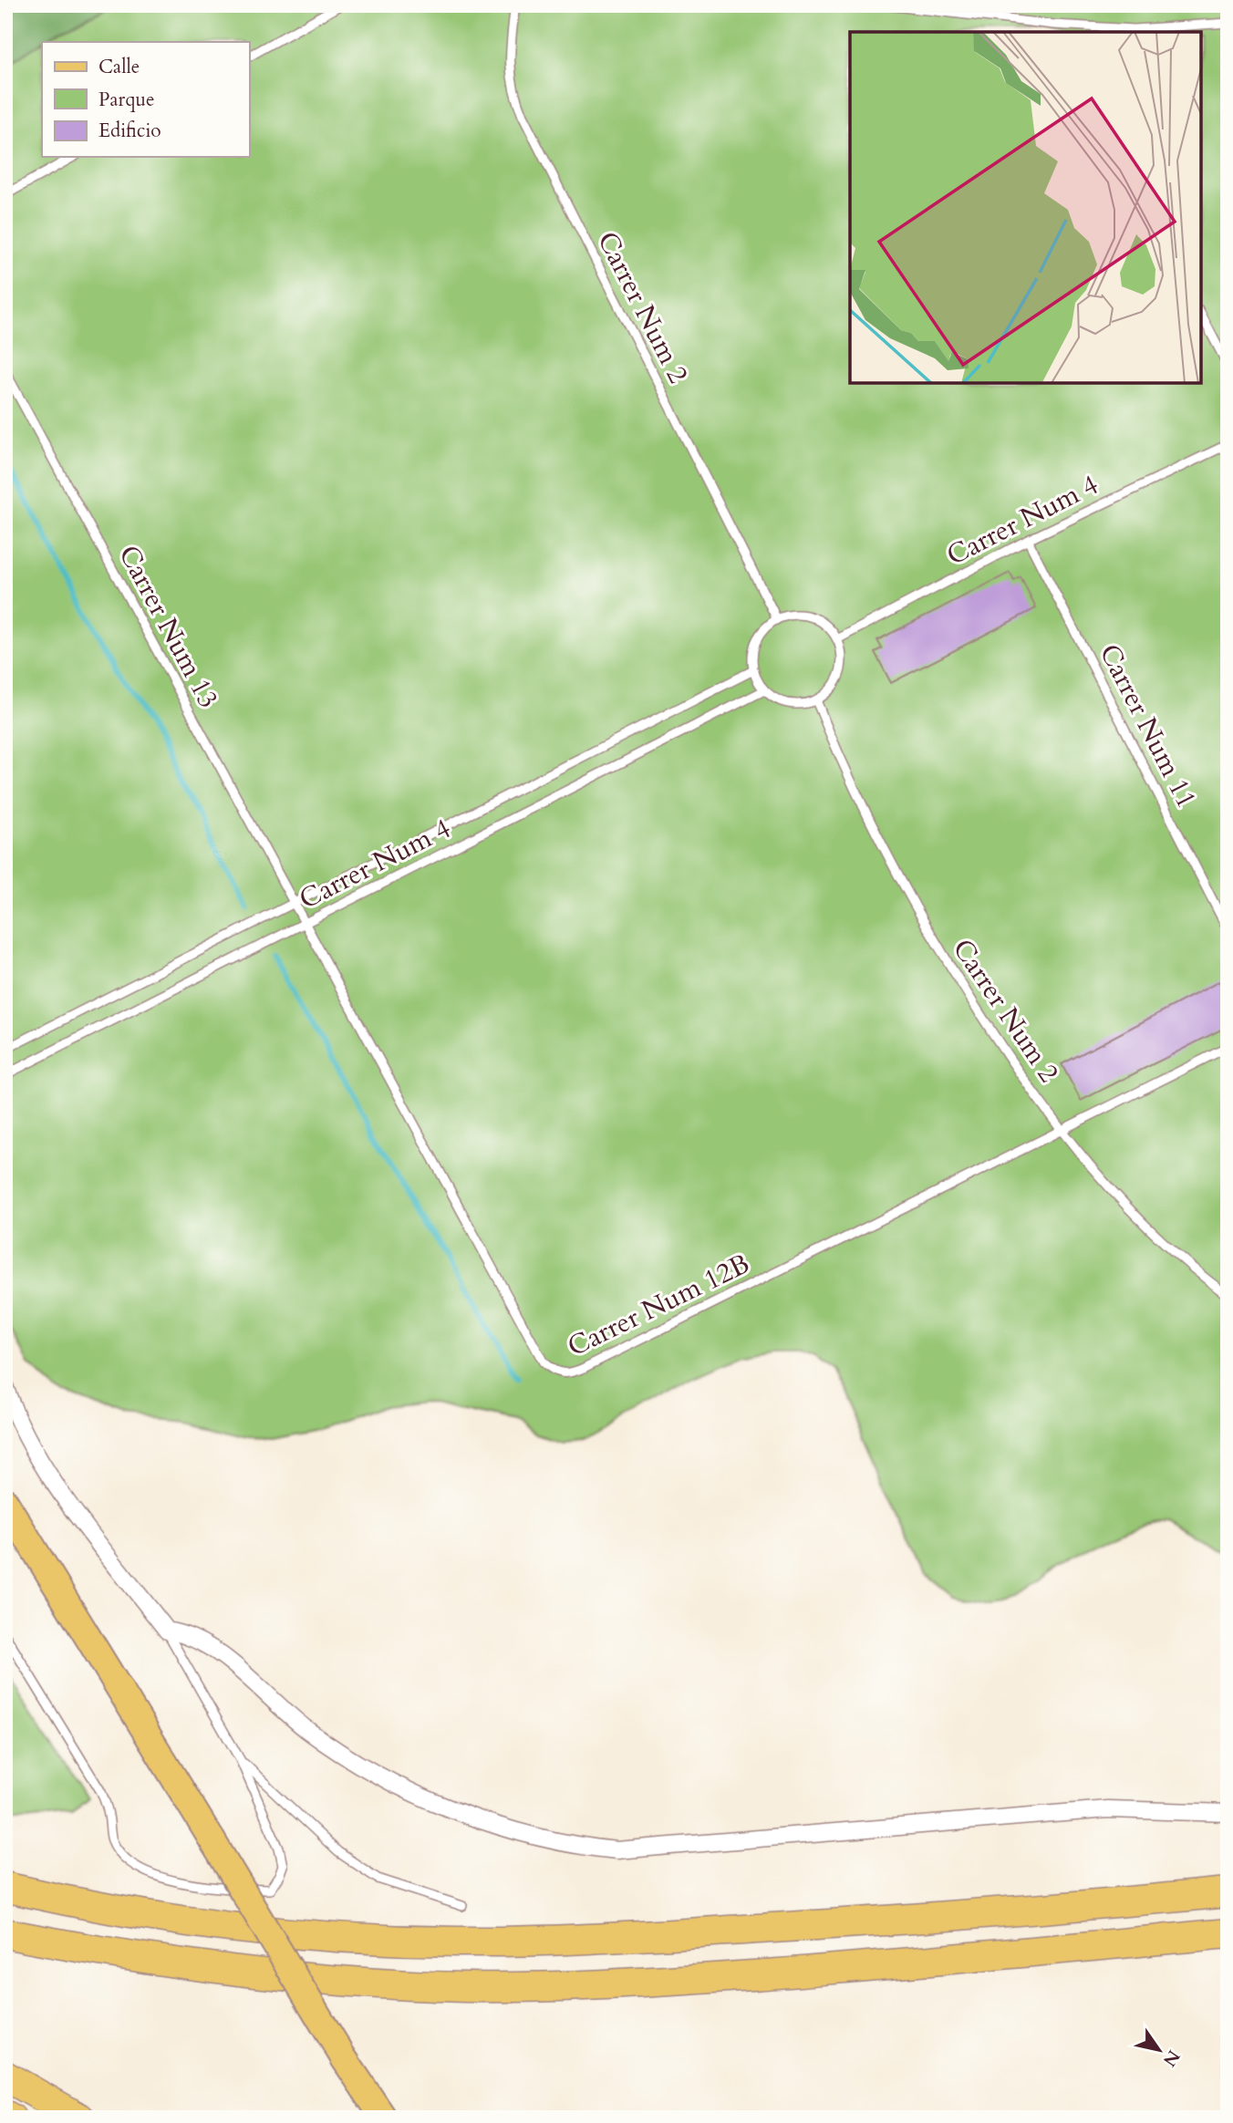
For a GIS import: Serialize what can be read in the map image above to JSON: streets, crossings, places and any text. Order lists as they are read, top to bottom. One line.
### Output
{"streets":{"lane":["Carrer Num 2","Carrer Num 4","Carrer Num 13","Carrer Num 11","Carrer Num 12B"]},"crossings":[["Carrer Num 2","Carrer Num 4"],["Carrer Num 2","Carrer Num 12B"],["Carrer Num 4","Carrer Num 13"],["Carrer Num 4","Carrer Num 11"],["Carrer Num 4","Carrer Num 12B"],["Carrer Num 13","Carrer Num 12B"]],"legend":["Calle","Parque","Edificio"],"north":"bottom right"}
